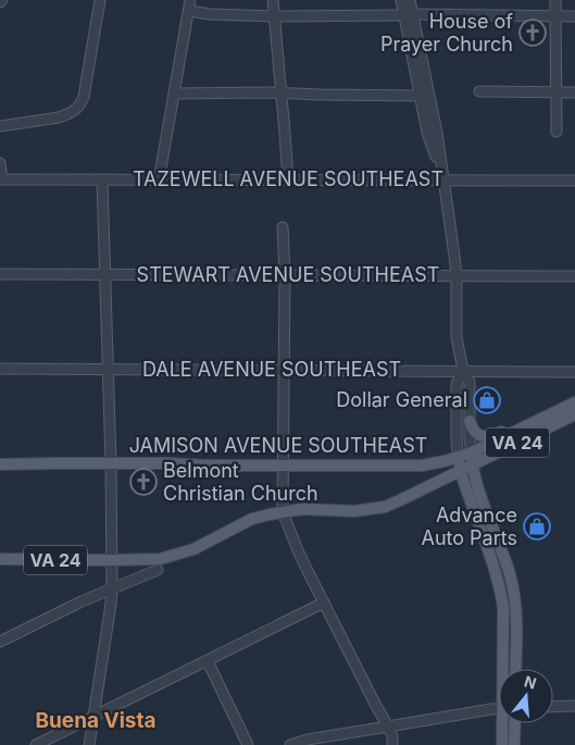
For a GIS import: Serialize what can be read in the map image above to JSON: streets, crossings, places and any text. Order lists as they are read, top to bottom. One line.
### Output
{"streets":{"main road":["VA 24","JAMISON AVENUE SOUTHEAST"],"street":["TAZEWELL AVENUE SOUTHEAST","STEWART AVENUE SOUTHEAST","DALE AVENUE SOUTHEAST"]},"districts":["Buena Vista"],"places":{"church":["House of Prayer Church","Belmont Christian Church"],"shop":["Dollar General","Advance Auto Parts"]},"north":"top"}
